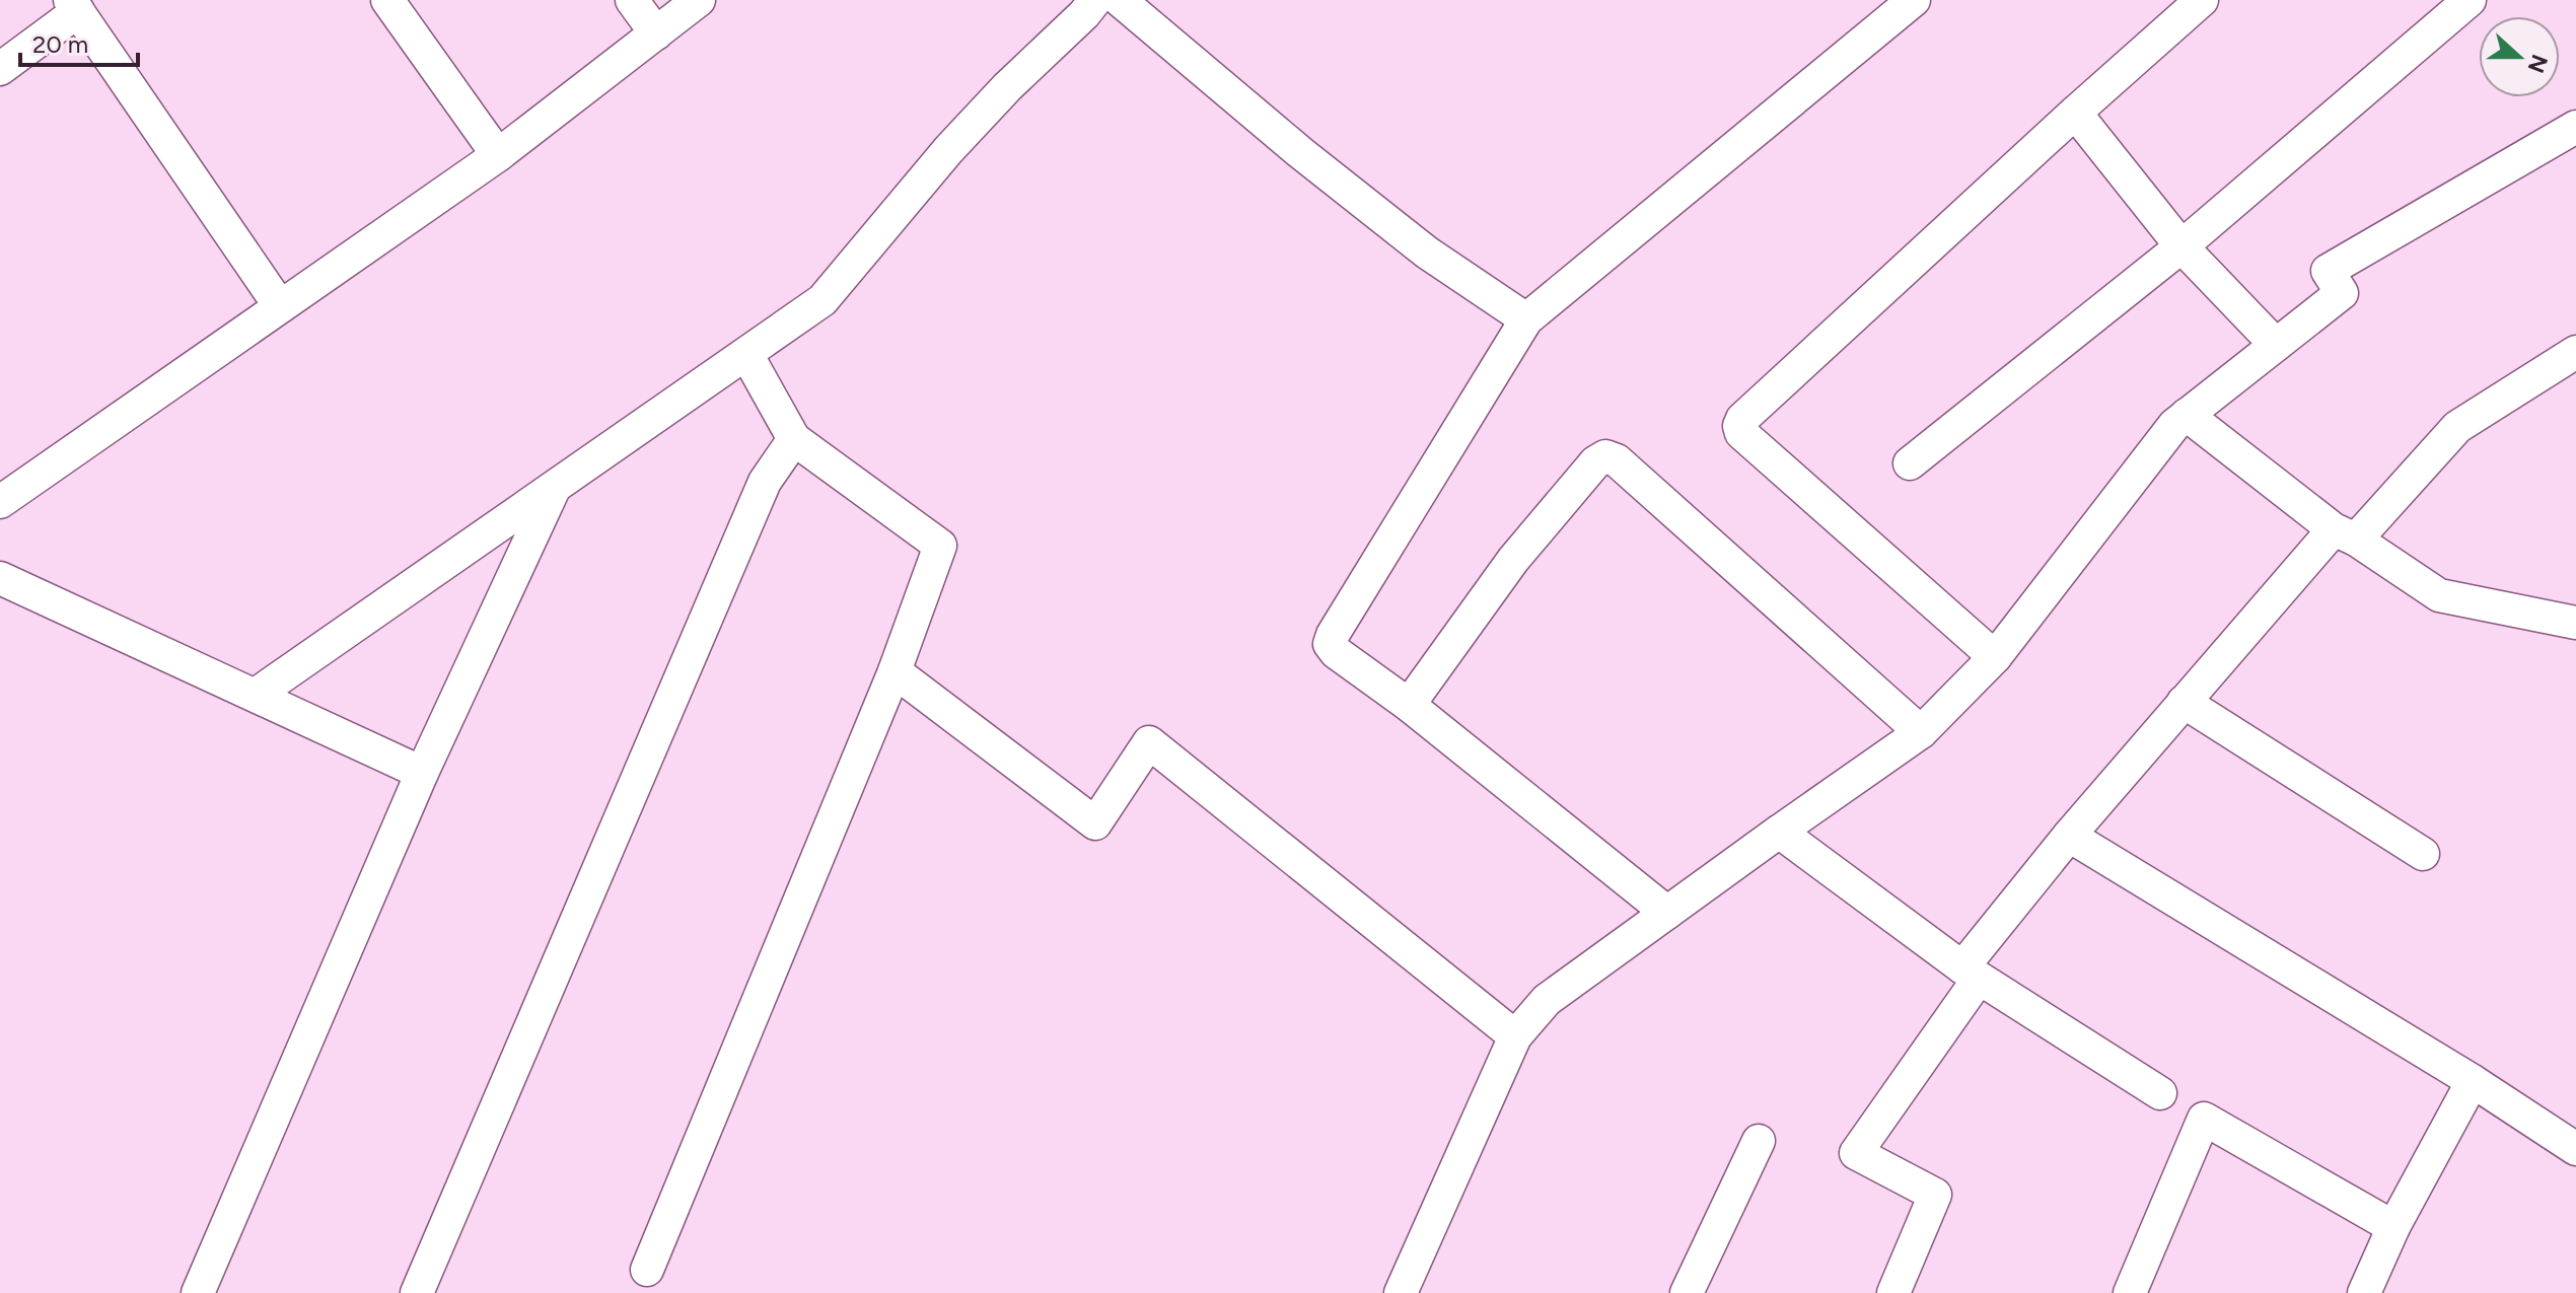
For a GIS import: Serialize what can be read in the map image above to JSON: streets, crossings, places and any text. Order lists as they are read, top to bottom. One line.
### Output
{"scale_bar":"20 m","north":"right"}
